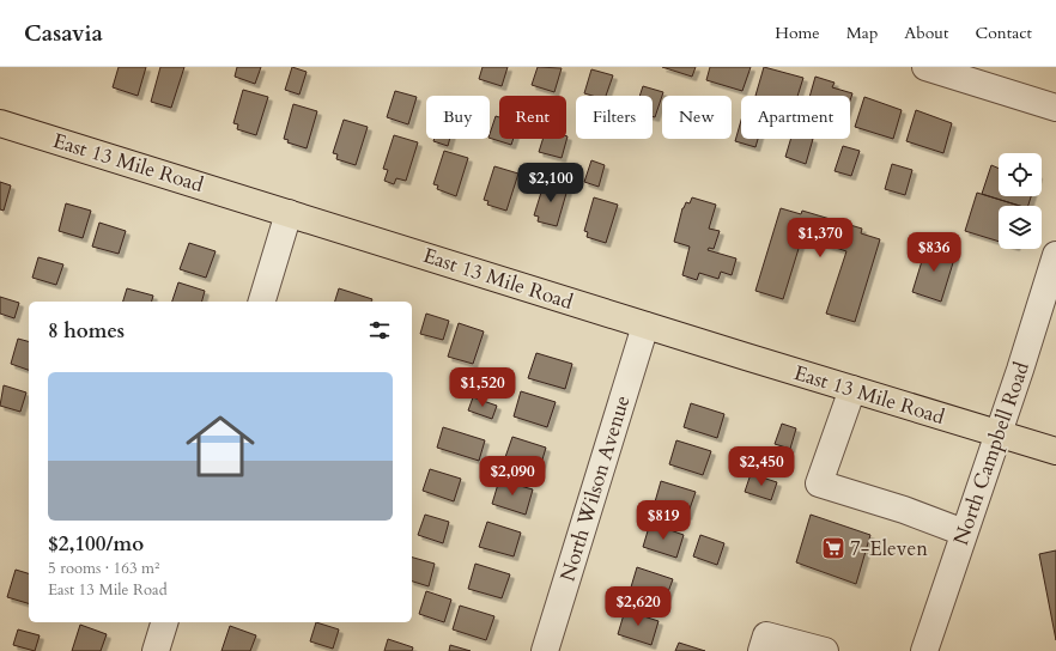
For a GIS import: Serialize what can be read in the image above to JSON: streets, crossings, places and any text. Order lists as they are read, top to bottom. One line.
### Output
{"streets":{"main road":["East 13 Mile Road"],"street":["North Campbell Road","North Wilson Avenue"]},"crossings":[["East 13 Mile Road","North Campbell Road"],["East 13 Mile Road","North Wilson Avenue"]],"places":{"supermarket":["7-Eleven"]},"page":{"header":"Casavia","nav":["Home","Map","About","Contact"],"chip":["Buy","Rent","Filters","New","Apartment"],"price":["$2,100","$1,370","$836","$1,520","$2,450","$2,090","$819","$2,620"],"heading":"8 homes","list":[{"name":"$2,100/mo","note":"5 rooms · 163 m² · East 13 Mile Road"}]}}
